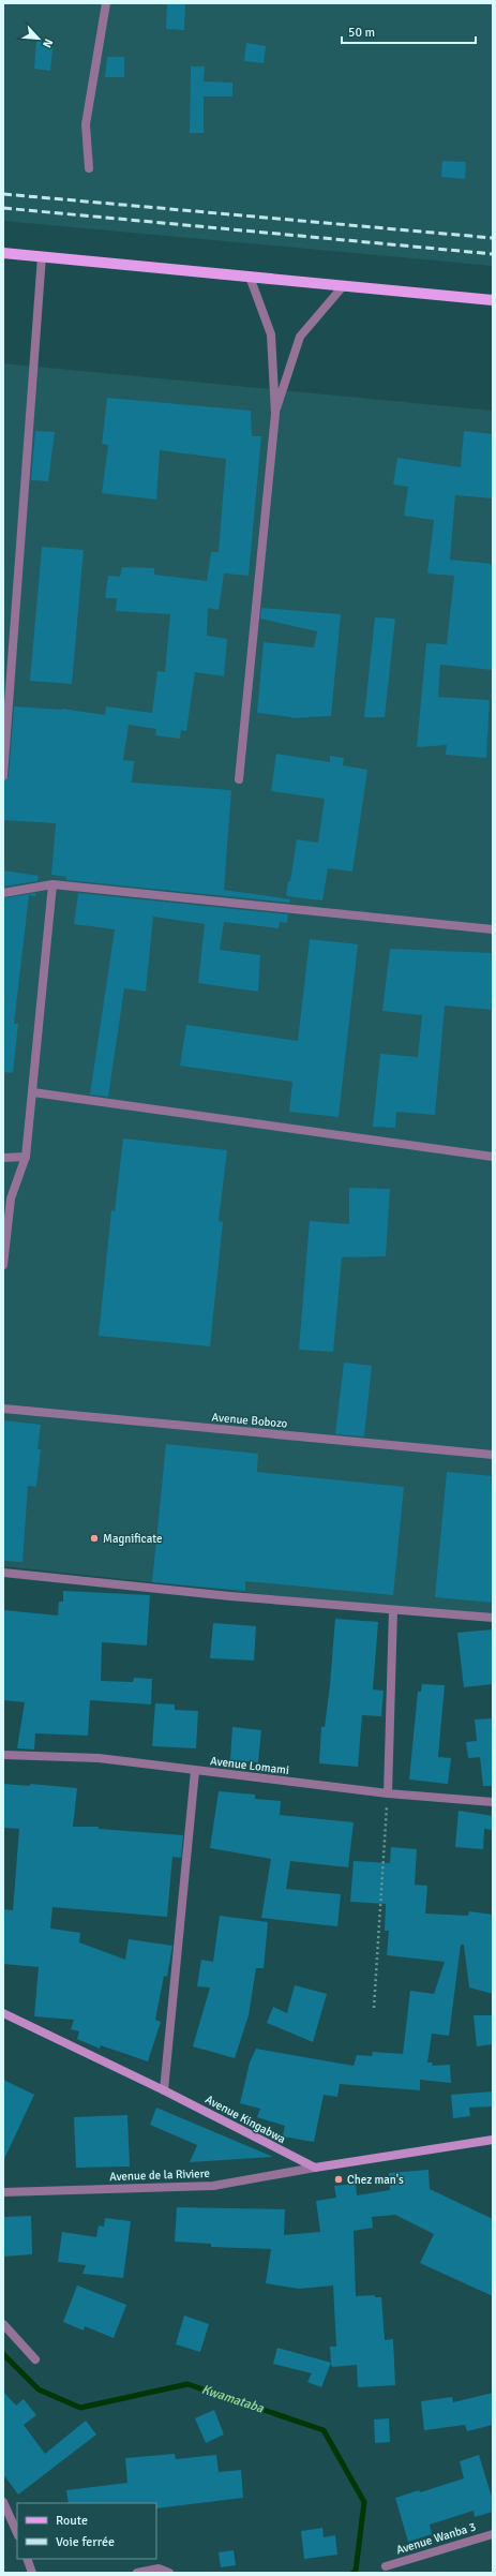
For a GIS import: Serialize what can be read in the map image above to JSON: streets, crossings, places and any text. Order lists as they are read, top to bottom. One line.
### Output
{"streets":{"street":["Avenue Bobozo","Avenue Lomami","Avenue Kingabwa","Avenue de la Riviere","Avenue Wanba 3"]},"crossings":[["Avenue Kingabwa","Avenue de la Riviere"]],"water":["Kwamataba"],"places":["Magnificate","Chez man's"],"legend":["Route","Voie ferrée"],"scale_bar":"50 m","north":"bottom right"}
